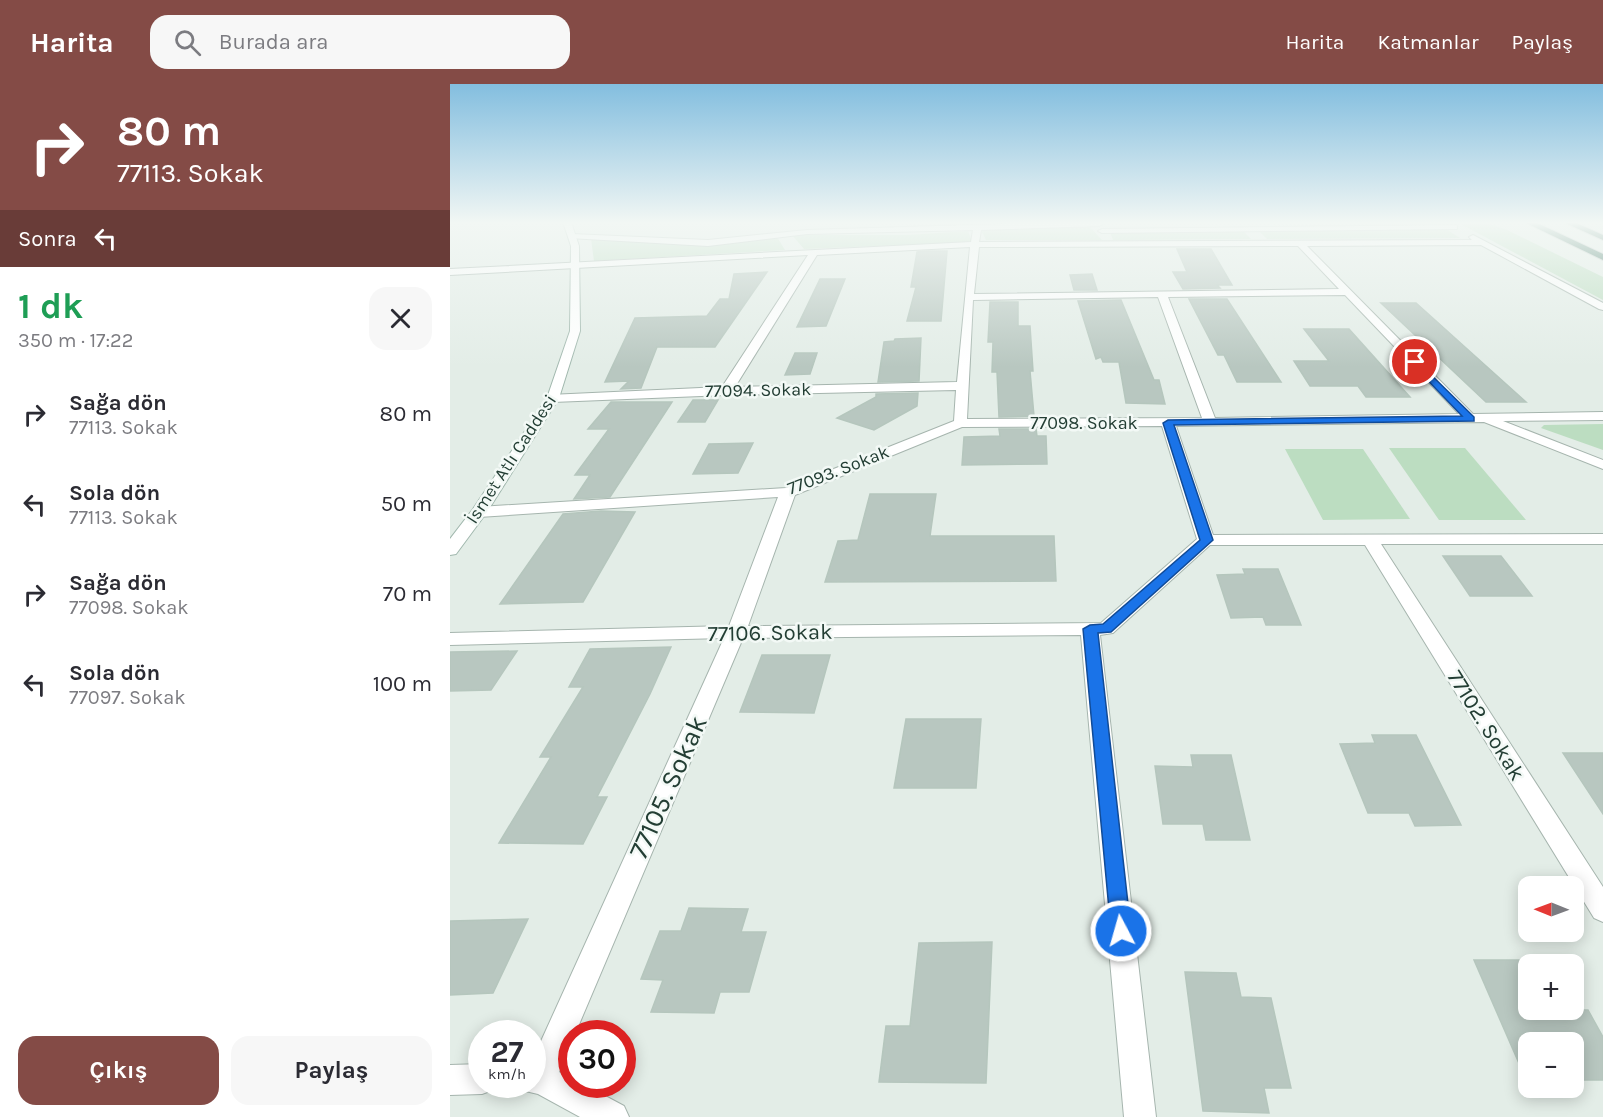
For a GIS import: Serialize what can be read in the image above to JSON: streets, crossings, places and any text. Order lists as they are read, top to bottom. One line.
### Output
{"streets":{"street":["77094. Sokak","77098. Sokak","İsmet Atlı Caddesi","77093. Sokak","77106. Sokak","77102. Sokak","77105. Sokak"]},"crossings":[["77094. Sokak","İsmet Atlı Caddesi"],["77098. Sokak","77093. Sokak"],["İsmet Atlı Caddesi","77093. Sokak"],["77093. Sokak","77105. Sokak"],["77106. Sokak","77105. Sokak"]],"north":"left","page":{"header":"Harita","search":"Burada ara","nav":["Harita","Katmanlar","Paylaş"],"turn":["80 m","77113. Sokak"],"then":"Sonra","heading":["1 dk","350 m · 17:22"],"list":[{"name":"Sağa dön","note":"77113. Sokak","value":"80 m"},{"name":"Sola dön","note":"77113. Sokak","value":"50 m"},{"name":"Sağa dön","note":"77098. Sokak","value":"70 m"},{"name":"Sola dön","note":"77097. Sokak","value":"100 m"}],"map_buttons":["+","−"],"speed":"27 km/h","limit":"30","buttons":["Çıkış","Paylaş"]}}
